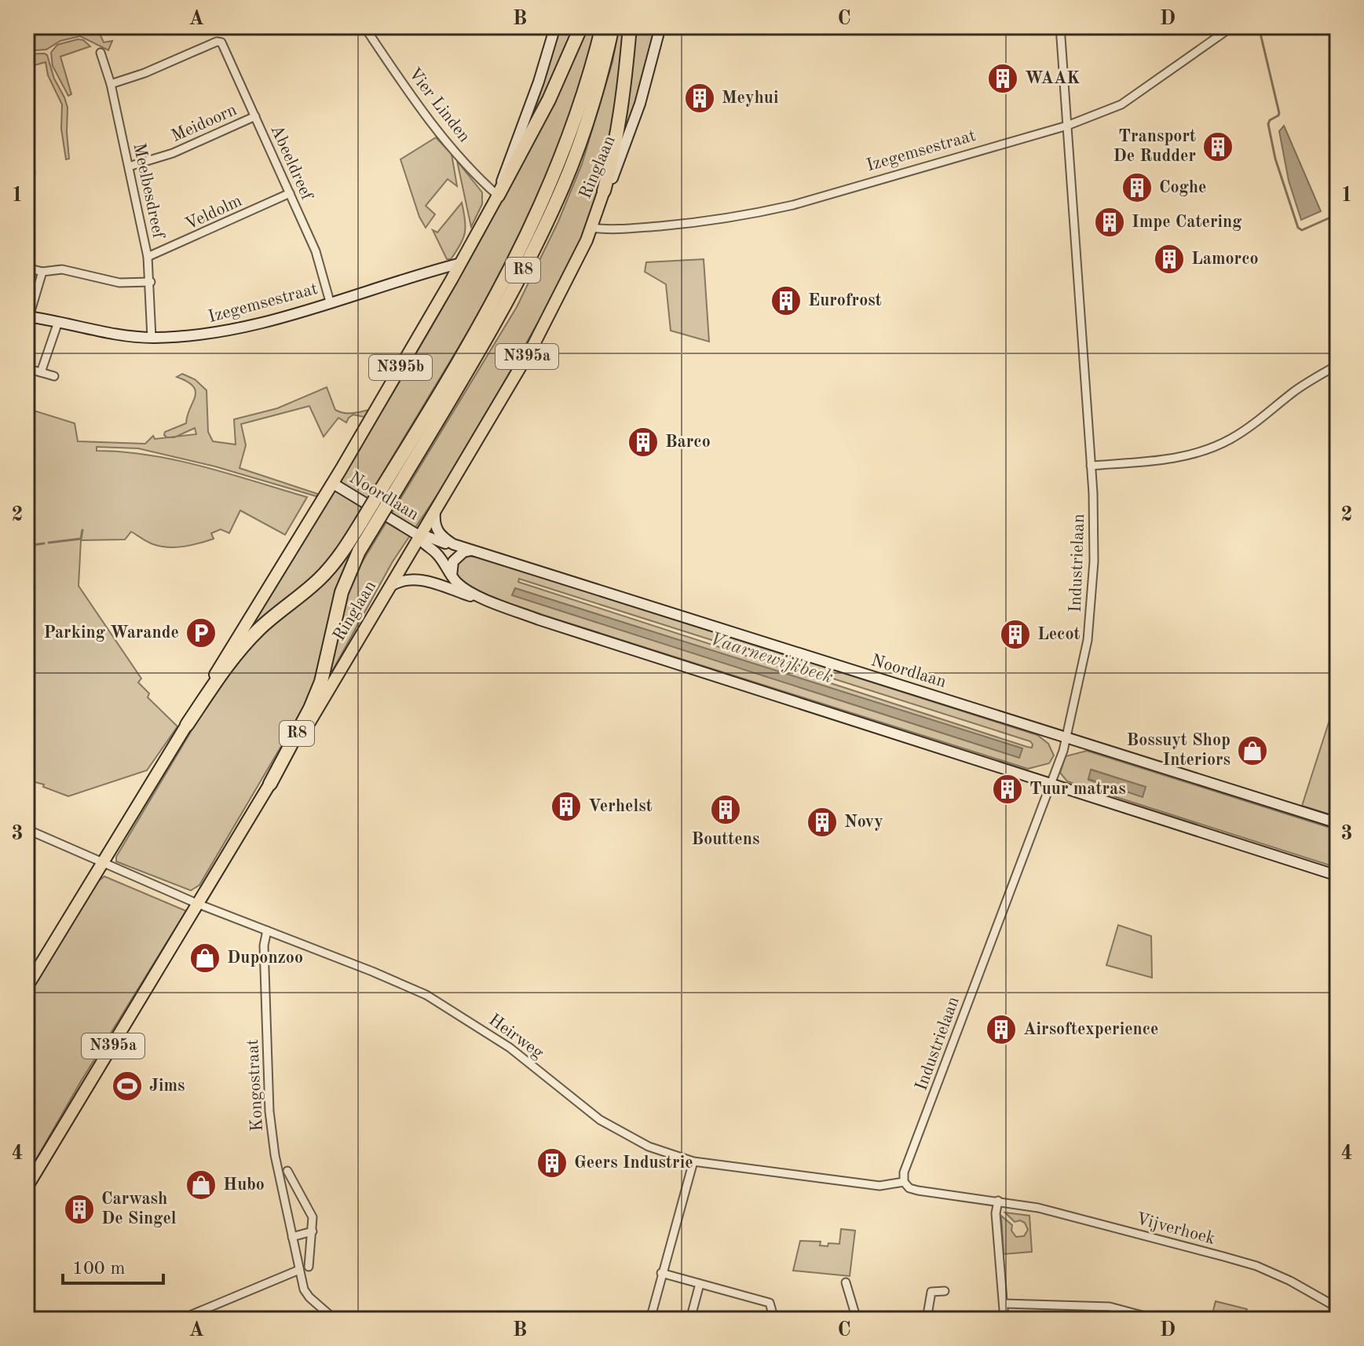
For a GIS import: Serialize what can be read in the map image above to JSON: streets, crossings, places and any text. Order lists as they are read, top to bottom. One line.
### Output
{"streets":{"highway":["R8"],"main road":["Ringlaan","N395a","N395b"],"street":["Vier Linden","Meidoorn","Izegemsestraat","Abeeldreef","Meelbesdreef","Veldolm","Noordlaan","Industrielaan","Heirweg","Kongostraat","Vijverhoek"]},"crossings":[["Vier Linden","N395b"],["Meidoorn","Abeeldreef"],["Meidoorn","Meelbesdreef"],["Izegemsestraat","Abeeldreef"],["Izegemsestraat","Ringlaan"],["Izegemsestraat","Meelbesdreef"],["Izegemsestraat","N395b"],["Izegemsestraat","Industrielaan"],["Abeeldreef","Meelbesdreef"],["Abeeldreef","Veldolm"],["Ringlaan","R8"],["Ringlaan","Noordlaan"],["Ringlaan","Heirweg"],["Meelbesdreef","Veldolm"],["R8","N395b"],["N395b","Noordlaan"],["N395b","Heirweg"],["Noordlaan","Industrielaan"],["Industrielaan","Heirweg"],["Heirweg","Kongostraat"],["Heirweg","Vijverhoek"]],"water":["Vaarnewijkbeek"],"places":{"building":["WAAK","Meyhui","Transport De Rudder","Coghe","Impe Catering","Lamorco","Eurofrost","Barco","Lecot","Tuur matras","Verhelst","Bouttens","Novy","Airsoftexperience","Geers Industrie","Carwash De Singel"],"parking":["Parking Warande"],"shop":["Bossuyt Shop Interiors","Duponzoo","Hubo"],"sports":["Jims"]},"scale_bar":"100 m","grid":{"columns":["A","B","C","D"],"rows":["1","2","3","4"]}}
